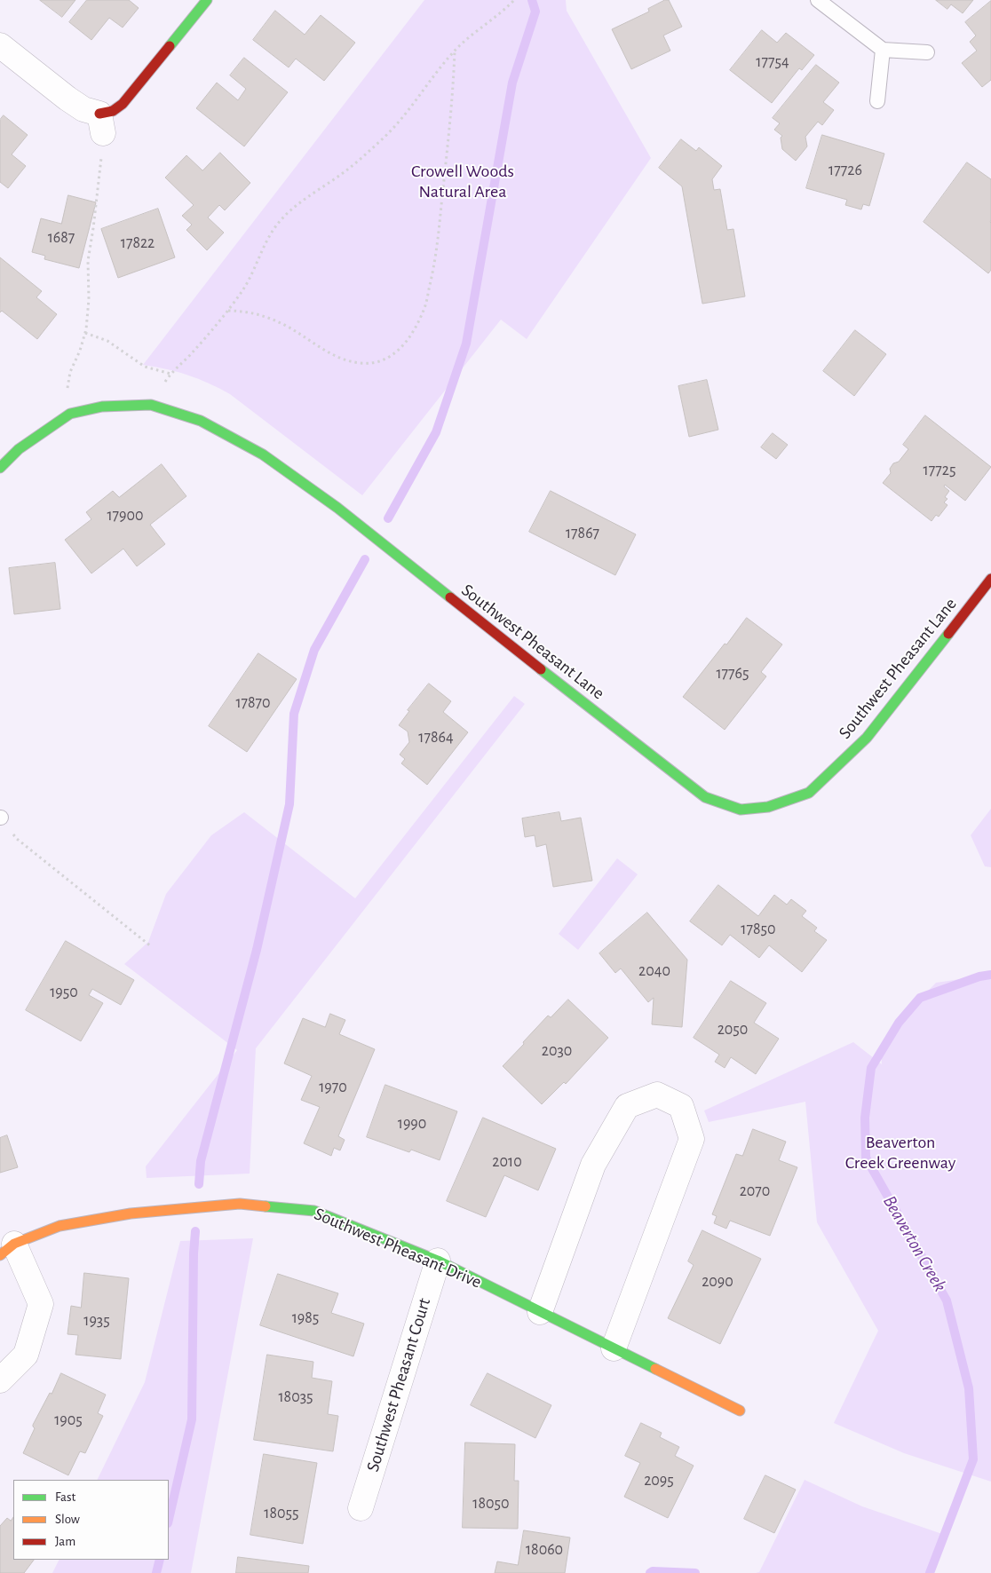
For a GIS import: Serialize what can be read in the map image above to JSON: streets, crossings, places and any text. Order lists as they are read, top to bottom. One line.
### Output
{"streets":{"street":["Southwest Pheasant Lane","Southwest Pheasant Drive","Southwest Pheasant Court"]},"crossings":[["Southwest Pheasant Drive","Southwest Pheasant Court"]],"water":["Beaverton Creek"],"parks":["Crowell Woods Natural Area","Beaverton Creek Greenway"],"house_numbers":["17754","17726","1687","17822","17725","17900","17867","17765","17870","17864","17850","2040","1950","2050","2030","1970","1990","2010","2070","2090","1985","1935","18035","1905","2095","18050","18055","18060"],"legend":["Fast","Slow","Jam"]}
